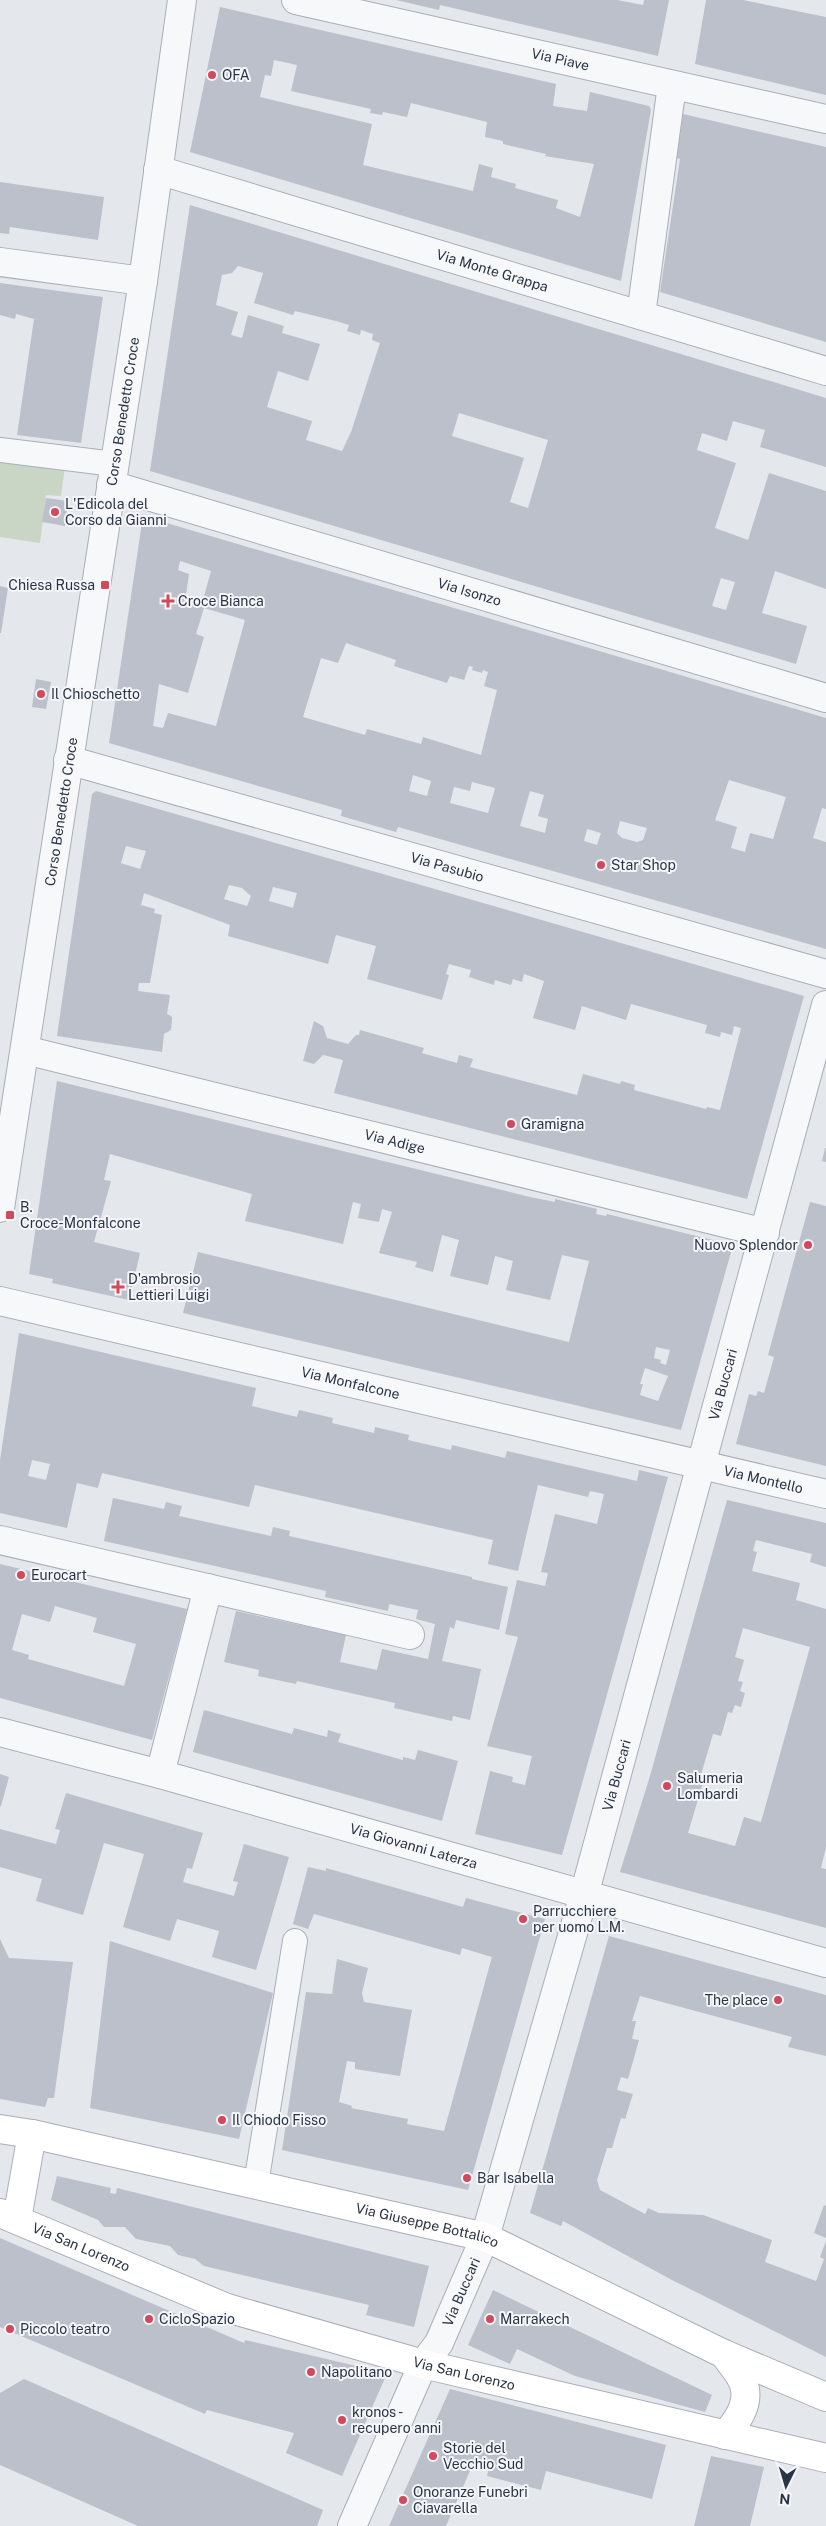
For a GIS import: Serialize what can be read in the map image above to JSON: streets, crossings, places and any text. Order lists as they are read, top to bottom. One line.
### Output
{"streets":{"main road":["Via Giuseppe Bottalico","Via San Lorenzo"],"street":["Via Piave","Via Monte Grappa","Corso Benedetto Croce","Via Isonzo","Via Pasubio","Via Adige","Via Monfalcone","Via Buccari","Via Montello","Via Giovanni Laterza"]},"crossings":[["Via Monte Grappa","Corso Benedetto Croce"],["Corso Benedetto Croce","Via Isonzo"],["Corso Benedetto Croce","Via Pasubio"],["Corso Benedetto Croce","Via Adige"],["Via Adige","Via Buccari"],["Via Monfalcone","Via Buccari"],["Via Monfalcone","Via Montello"],["Via Buccari","Via Montello"],["Via Buccari","Via Giovanni Laterza"],["Via Buccari","Via Giuseppe Bottalico"],["Via Buccari","Via San Lorenzo"]],"places":{"other":["OFA","L'Edicola del Corso da Gianni","Il Chioschetto","Star Shop","Gramigna","Nuovo Splendor","Eurocart","Salumeria Lombardi","Parrucchiere per uomo L.M.","The place","Il Chiodo Fisso","Bar Isabella","CicloSpazio","Marrakech","Piccolo teatro","Napolitano","kronos - recupero anni","Storie del Vecchio Sud","Onoranze Funebri Ciavarella"],"transit":["Chiesa Russa","B. Croce-Monfalcone"],"health":["Croce Bianca","D'ambrosio Lettieri Luigi"]},"north":"bottom"}
